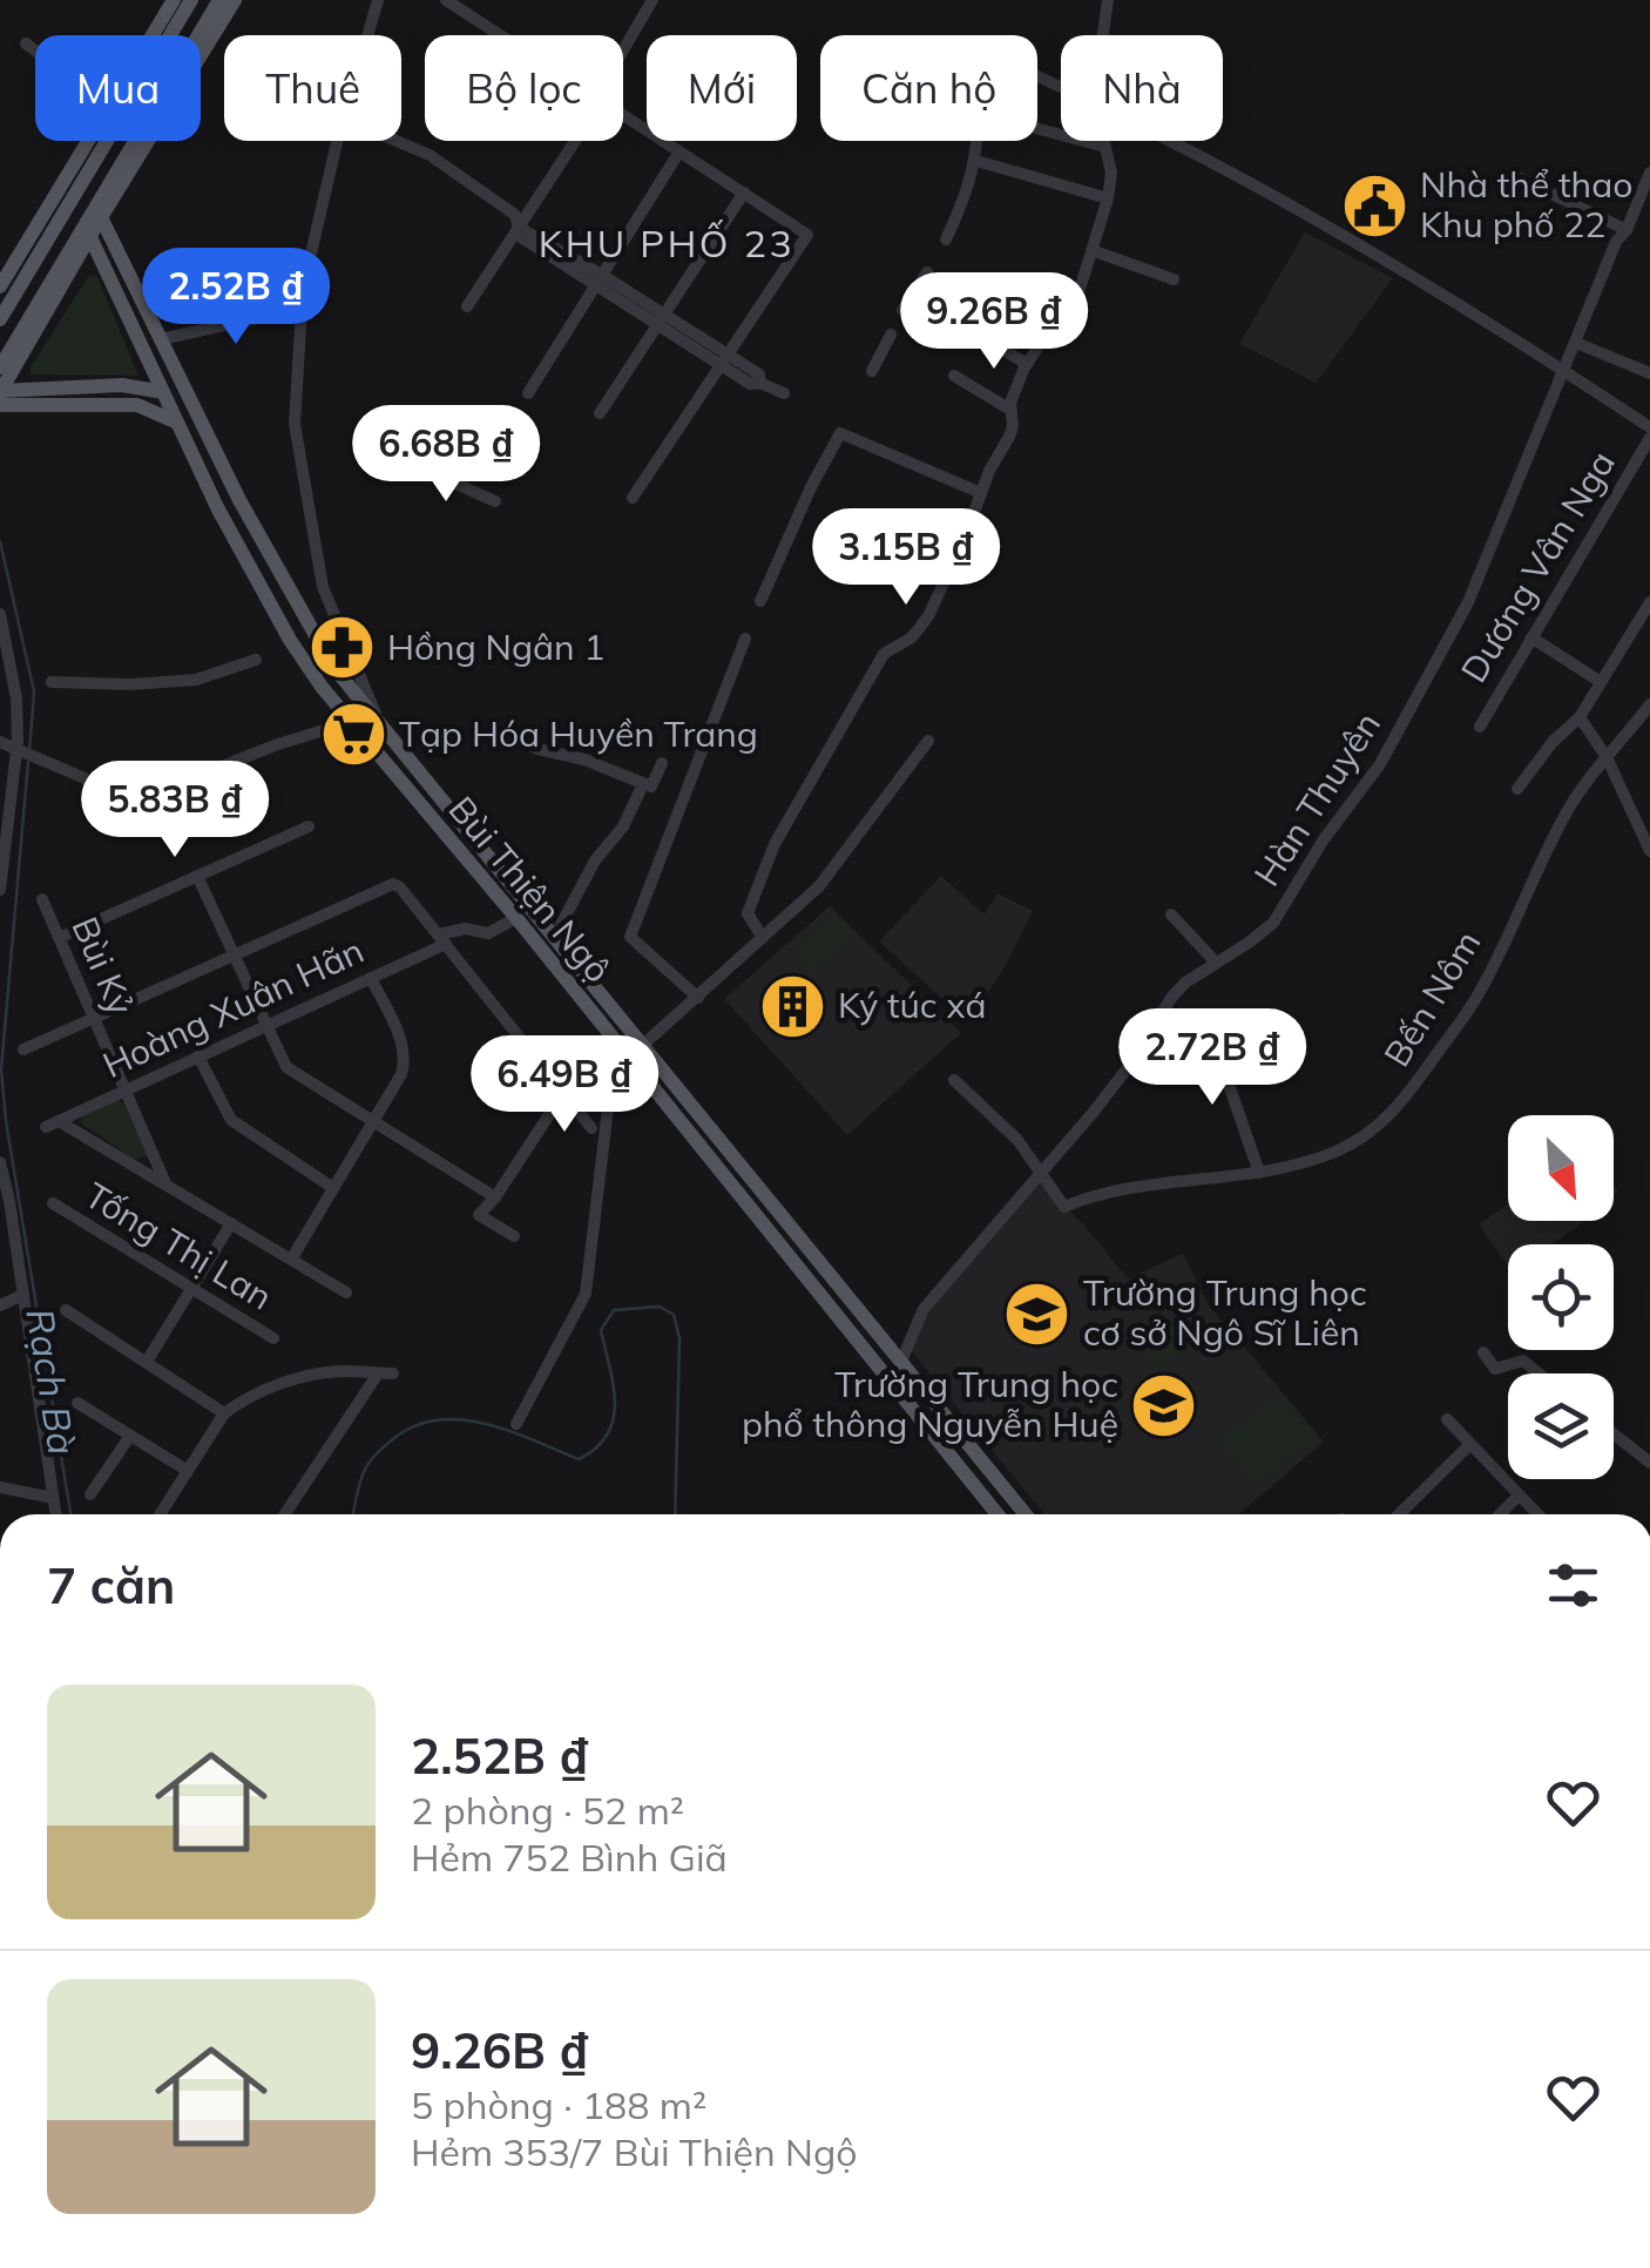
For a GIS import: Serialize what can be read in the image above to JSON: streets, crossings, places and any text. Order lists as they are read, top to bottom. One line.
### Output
{"streets":{"main road":["Bùi Thiện Ngộ"],"street":["Dương Vân Nga","Hàn Thuyên","Bùi Kỷ","Bến Nôm","Hoàng Xuân Hãn","Tống Thị Lan"]},"crossings":[["Hàn Thuyên","Bùi Thiện Ngộ"],["Hàn Thuyên","Bến Nôm"],["Bùi Thiện Ngộ","Hoàng Xuân Hãn"],["Bùi Kỷ","Hoàng Xuân Hãn"]],"districts":["KHU PHỐ 23"],"water":["Rạch Bà"],"places":{"public building":["Nhà thể thao Khu phố 22"],"pharmacy":["Hồng Ngân 1"],"supermarket":["Tạp Hóa Huyền Trang"],"building":["Ký túc xá"],"school or university":["Trường Trung học cơ sở Ngô Sĩ Liên","Trường Trung học phổ thông Nguyễn Huệ"]},"north":"bottom right","page":{"chip":["Mua","Thuê","Bộ lọc","Mới","Căn hộ","Nhà"],"price":["2.52B ₫","9.26B ₫","6.68B ₫","3.15B ₫","5.83B ₫","2.72B ₫","6.49B ₫"],"heading":"7 căn","list":[{"name":"2.52B ₫","note":"2 phòng · 52 m² · Hẻm 752 Bình Giã"},{"name":"9.26B ₫","note":"5 phòng · 188 m² · Hẻm 353/7 Bùi Thiện Ngộ"}]}}
